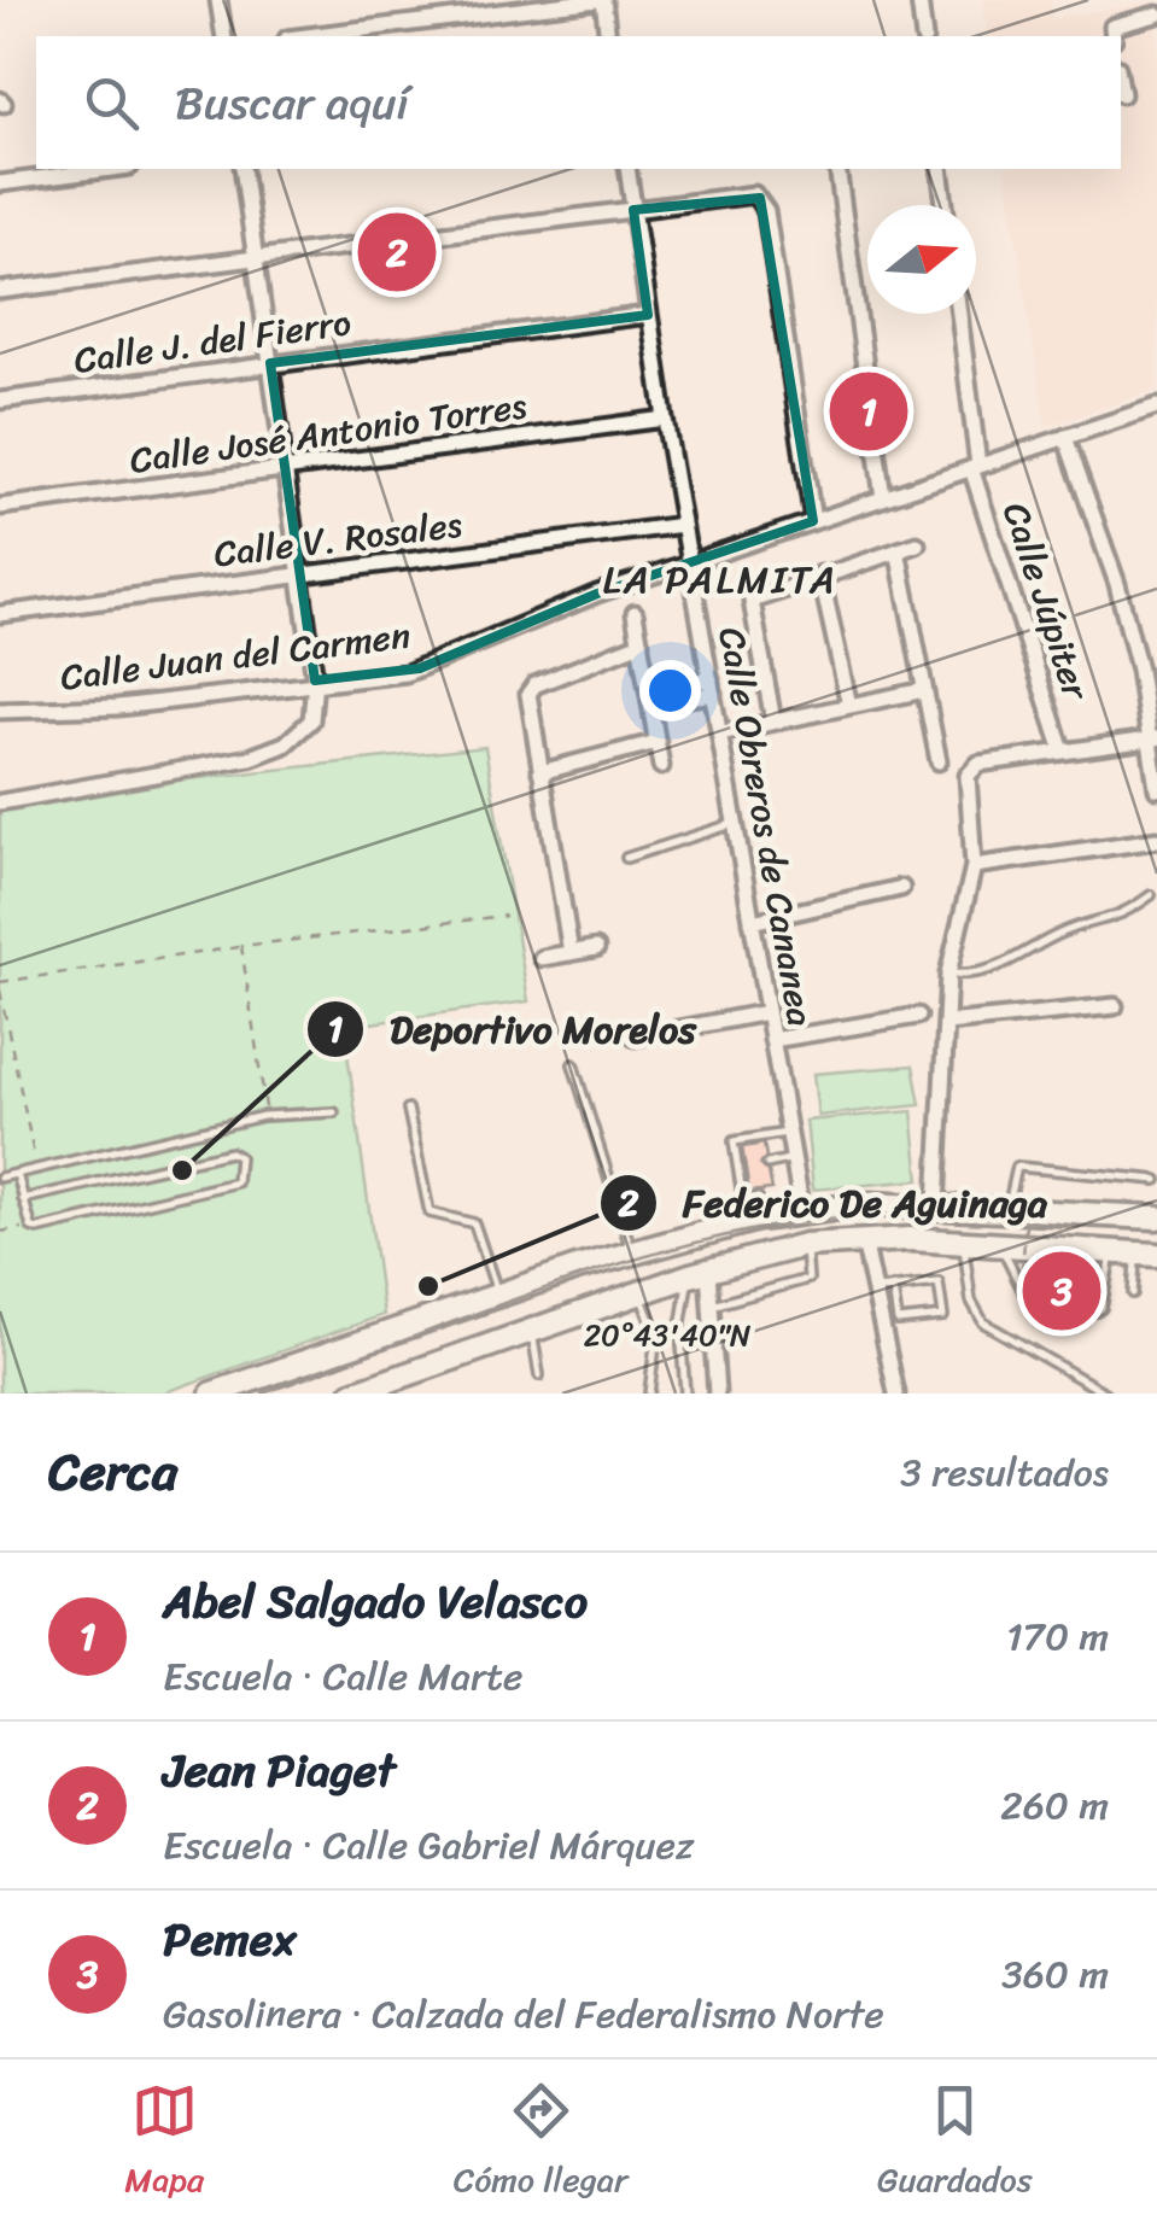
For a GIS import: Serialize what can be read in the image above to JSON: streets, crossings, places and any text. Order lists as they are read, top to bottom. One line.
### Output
{"streets":{"street":["Calle J. del Fierro","Calle José Antonio Torres","Calle V. Rosales","Calle Júpiter","Calle Juan del Carmen","Calle Obreros de Cananea"]},"crossings":[["Calle J. del Fierro","Calle Obreros de Cananea"],["Calle José Antonio Torres","Calle Obreros de Cananea"],["Calle V. Rosales","Calle Obreros de Cananea"],["Calle Júpiter","Calle Juan del Carmen"],["Calle Juan del Carmen","Calle Obreros de Cananea"]],"districts":["LA PALMITA"],"places":["Deportivo Morelos","Federico De Aguinaga"],"north":"right","page":{"search":"Buscar aquí","pins":["2","1","3"],"heading":["Cerca","3 resultados"],"list":[{"mark":"1","name":"Abel Salgado Velasco","note":"Escuela · Calle Marte","value":"170 m"},{"mark":"2","name":"Jean Piaget","note":"Escuela · Calle Gabriel Márquez","value":"260 m"},{"mark":"3","name":"Pemex","note":"Gasolinera · Calzada del Federalismo Norte","value":"360 m"}],"nav":["Mapa","Cómo llegar","Guardados"]},"coordinates":["20°43'40\"N"]}
